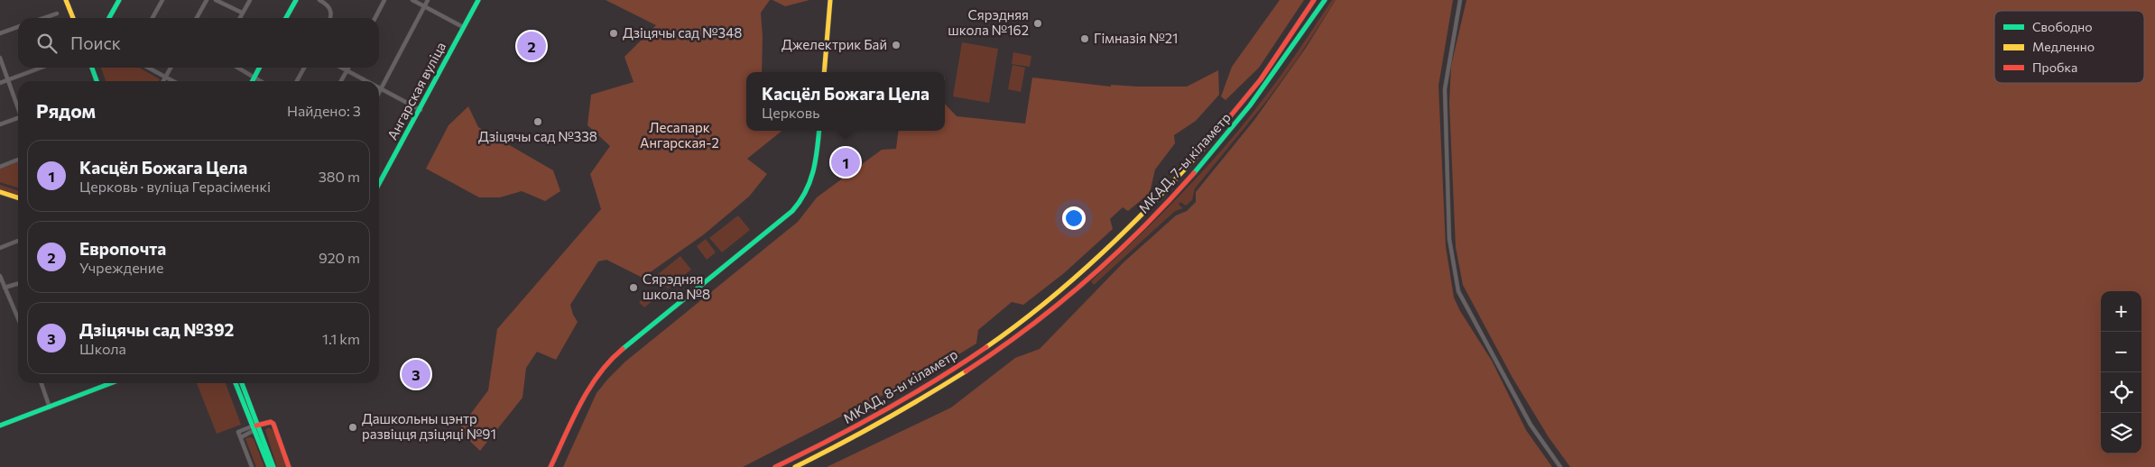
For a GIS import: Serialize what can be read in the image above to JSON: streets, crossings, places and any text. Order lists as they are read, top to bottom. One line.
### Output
{"streets":{"main road":["Ангарская вуліца","МКАД, 7-ы кіламетр","МКАД, 8-ы кіламетр"]},"crossings":[["МКАД, 7-ы кіламетр","МКАД, 8-ы кіламетр"]],"parks":["Лесапарк Ангарская-2"],"places":["Сярэдняя школа №162","Дзіцячы сад №348","Гімназія №21","Джелектрик Бай","Дзіцячы сад №338","Сярэдняя школа №8","Дашкольны цэнтр развіцця дзіцяці №91"],"legend":["Свободно","Медленно","Пробка"],"page":{"search":"Поиск","pins":["2","1","3"],"popup":["Касцёл Божага Цела","Церковь"],"heading":["Рядом","Найдено: 3"],"list":[{"mark":"1","name":"Касцёл Божага Цела","note":"Церковь · вуліца Герасіменкі","value":"380 m"},{"mark":"2","name":"Европочта","note":"Учреждение","value":"920 m"},{"mark":"3","name":"Дзіцячы сад №392","note":"Школа","value":"1.1 km"}],"map_buttons":["+","−"]}}
